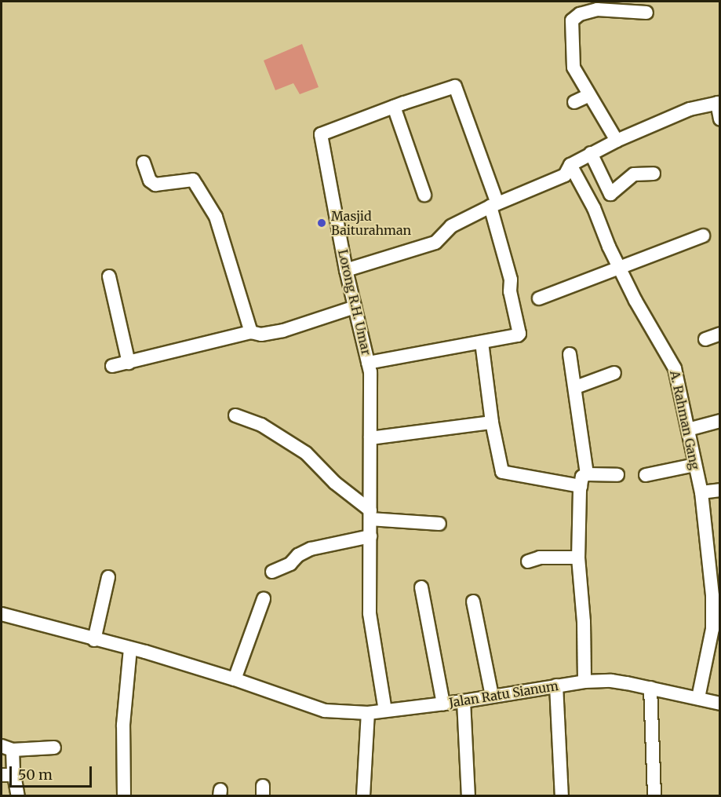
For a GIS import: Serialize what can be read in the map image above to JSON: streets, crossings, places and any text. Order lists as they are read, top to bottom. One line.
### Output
{"streets":{"street":["Lorong R.H. Umar","A. Rahman Gang","Jalan Ratu Sianum"]},"crossings":[["Lorong R.H. Umar","Jalan Ratu Sianum"],["A. Rahman Gang","Jalan Ratu Sianum"]],"places":["Masjid Baiturahman"],"scale_bar":"50 m"}
